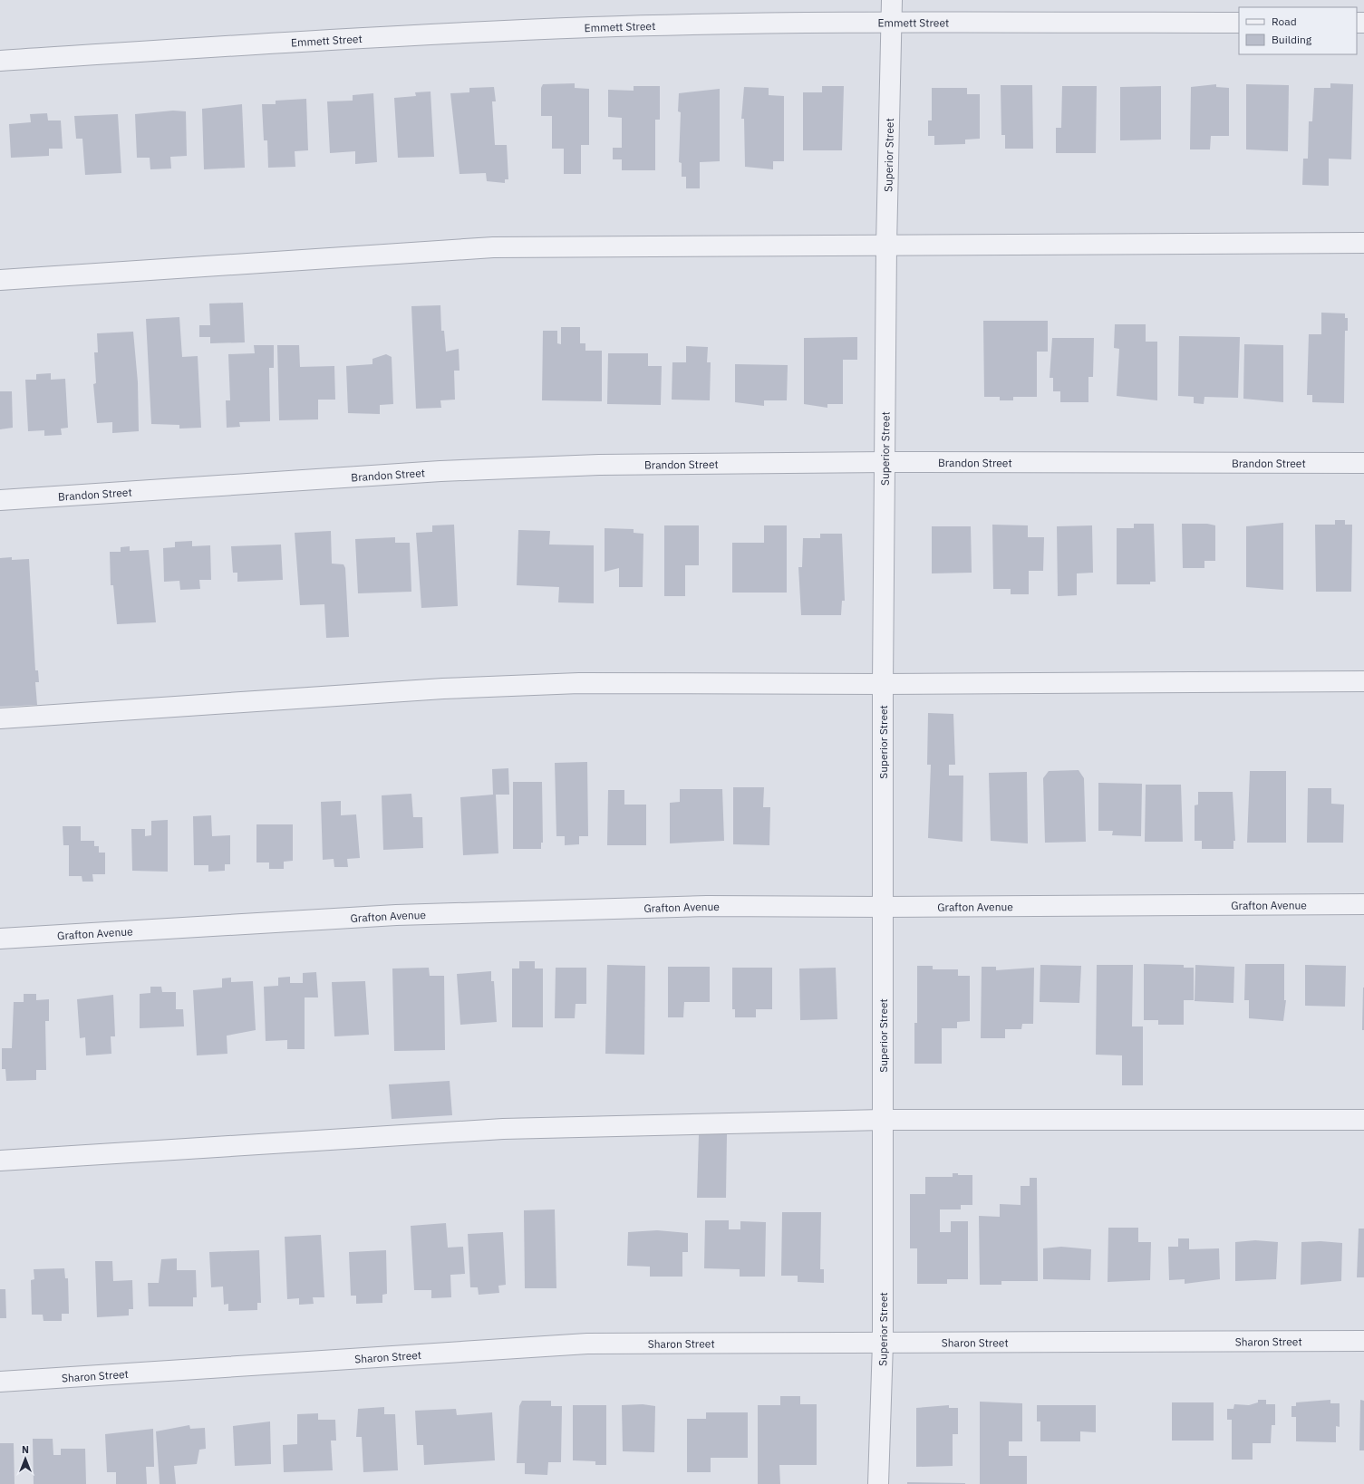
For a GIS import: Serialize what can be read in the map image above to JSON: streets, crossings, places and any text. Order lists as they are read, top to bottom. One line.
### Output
{"streets":{"street":["Emmett Street","Superior Street","Brandon Street","Grafton Avenue","Sharon Street"]},"crossings":[["Emmett Street","Superior Street"],["Superior Street","Brandon Street"],["Superior Street","Grafton Avenue"],["Superior Street","Sharon Street"]],"legend":["Road","Building"],"north":"top"}
